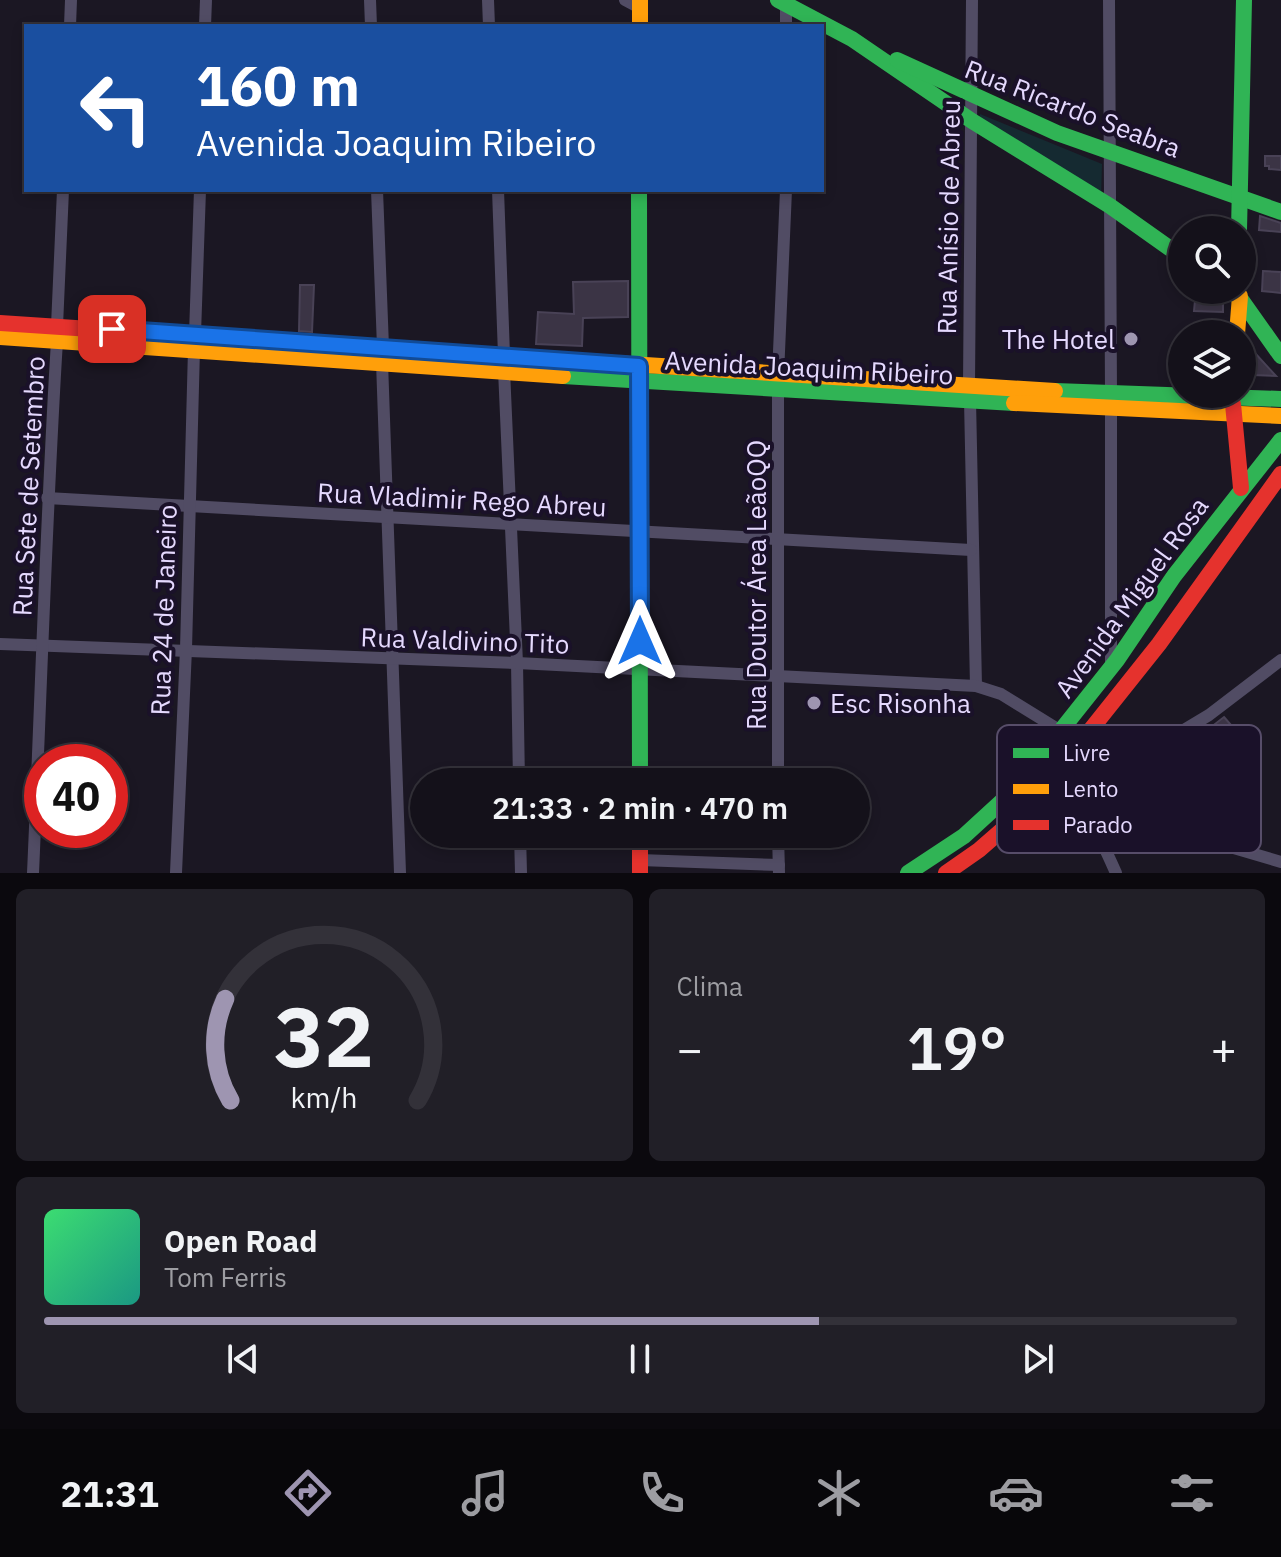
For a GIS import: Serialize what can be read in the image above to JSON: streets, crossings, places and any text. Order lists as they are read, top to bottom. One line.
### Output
{"streets":{"main road":["Rua Ricardo Seabra","Avenida Joaquim Ribeiro","Avenida Miguel Rosa"],"street":["Rua Anísio de Abreu","Rua Sete de Setembro","Rua Vladimir Rego Abreu","Rua Doutor Área LeãoQQ","Rua 24 de Janeiro","Rua Valdivino Tito"]},"crossings":[["Rua Ricardo Seabra","Rua Anísio de Abreu"],["Rua Anísio de Abreu","Avenida Joaquim Ribeiro"],["Rua Anísio de Abreu","Rua Vladimir Rego Abreu"],["Rua Anísio de Abreu","Rua Valdivino Tito"],["Avenida Joaquim Ribeiro","Rua Sete de Setembro"],["Avenida Joaquim Ribeiro","Rua Doutor Área LeãoQQ"],["Avenida Joaquim Ribeiro","Rua 24 de Janeiro"],["Rua Sete de Setembro","Rua Vladimir Rego Abreu"],["Rua Sete de Setembro","Rua Valdivino Tito"],["Rua Vladimir Rego Abreu","Rua Doutor Área LeãoQQ"],["Rua Vladimir Rego Abreu","Rua 24 de Janeiro"],["Rua Doutor Área LeãoQQ","Rua Valdivino Tito"],["Rua 24 de Janeiro","Rua Valdivino Tito"]],"places":["The Hotel","Esc Risonha"],"legend":["Livre","Lento","Parado"],"page":{"turn":["160 m","Avenida Joaquim Ribeiro"],"limit":"40","trip":"21:33 · 2 min · 470 m","tile":"Clima","heat":["−","19°","+"],"song":["Open Road","Tom Ferris"],"tabs":"21:31","gauge":["32","km/h"]}}
